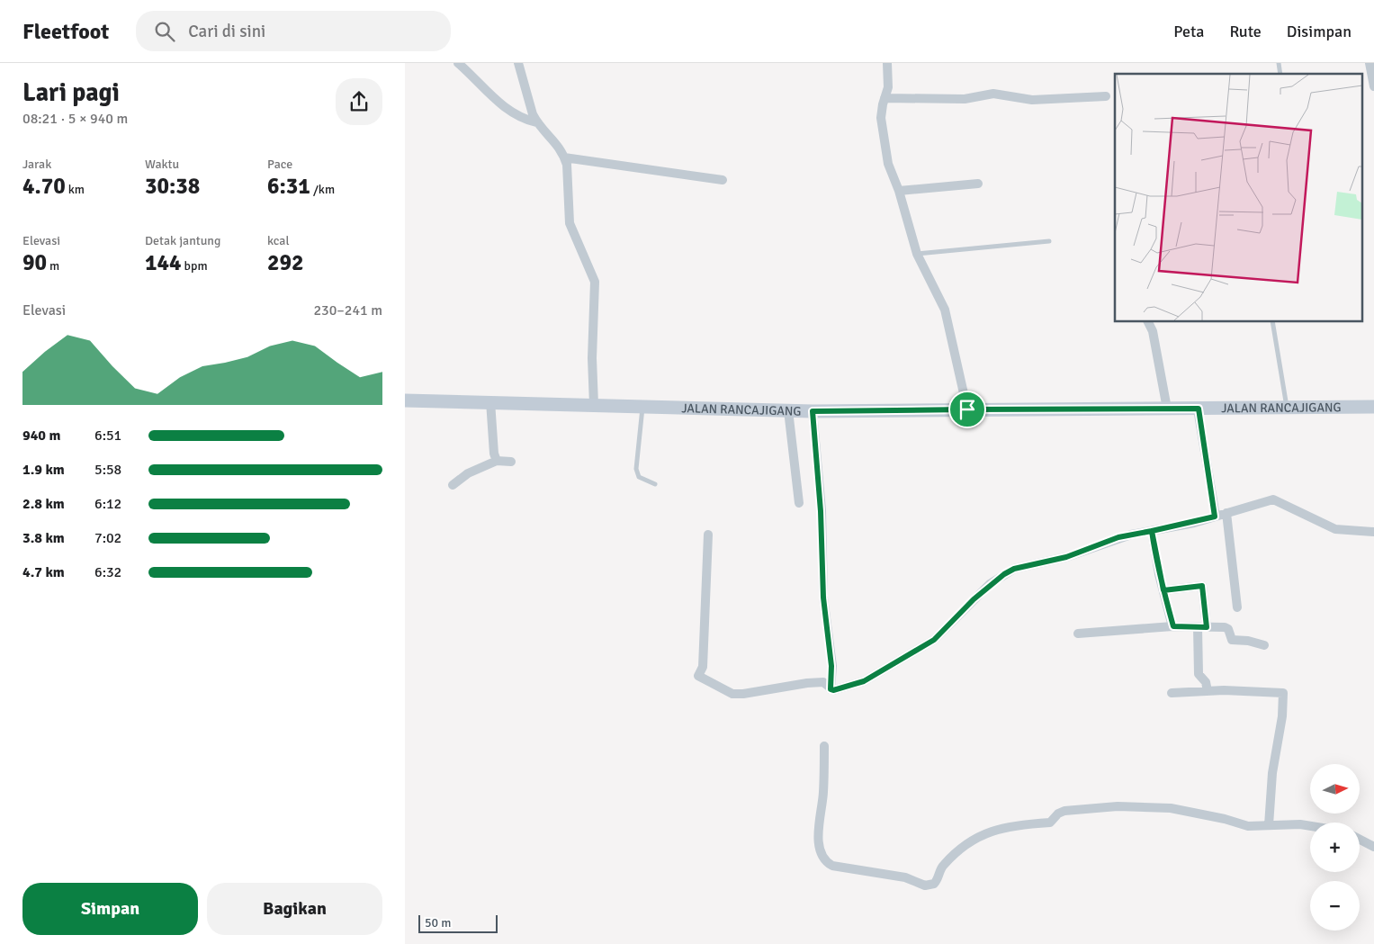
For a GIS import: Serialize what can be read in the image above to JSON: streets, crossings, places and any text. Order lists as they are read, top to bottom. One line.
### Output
{"streets":{"main road":["JALAN RANCAJIGANG"]},"scale_bar":"50 m","north":"right","page":{"header":"Fleetfoot","search":"Cari di sini","nav":["Peta","Rute","Disimpan"],"heading":["Lari pagi","08:21 · 5 × 940 m"],"stats":[["Jarak","4.70 km"],["Waktu","30:38"],["Pace","6:31 /km"],["Elevasi","90 m"],["Detak jantung","144 bpm"],["kcal","292"]],"chart":["Elevasi","230–241 m"],"list":[{"name":"940 m","note":"6:51"},{"name":"1.9 km","note":"5:58"},{"name":"2.8 km","note":"6:12"},{"name":"3.8 km","note":"7:02"},{"name":"4.7 km","note":"6:32"}],"map_buttons":["+","−"],"buttons":["Simpan","Bagikan"],"scale":"50 m"}}
